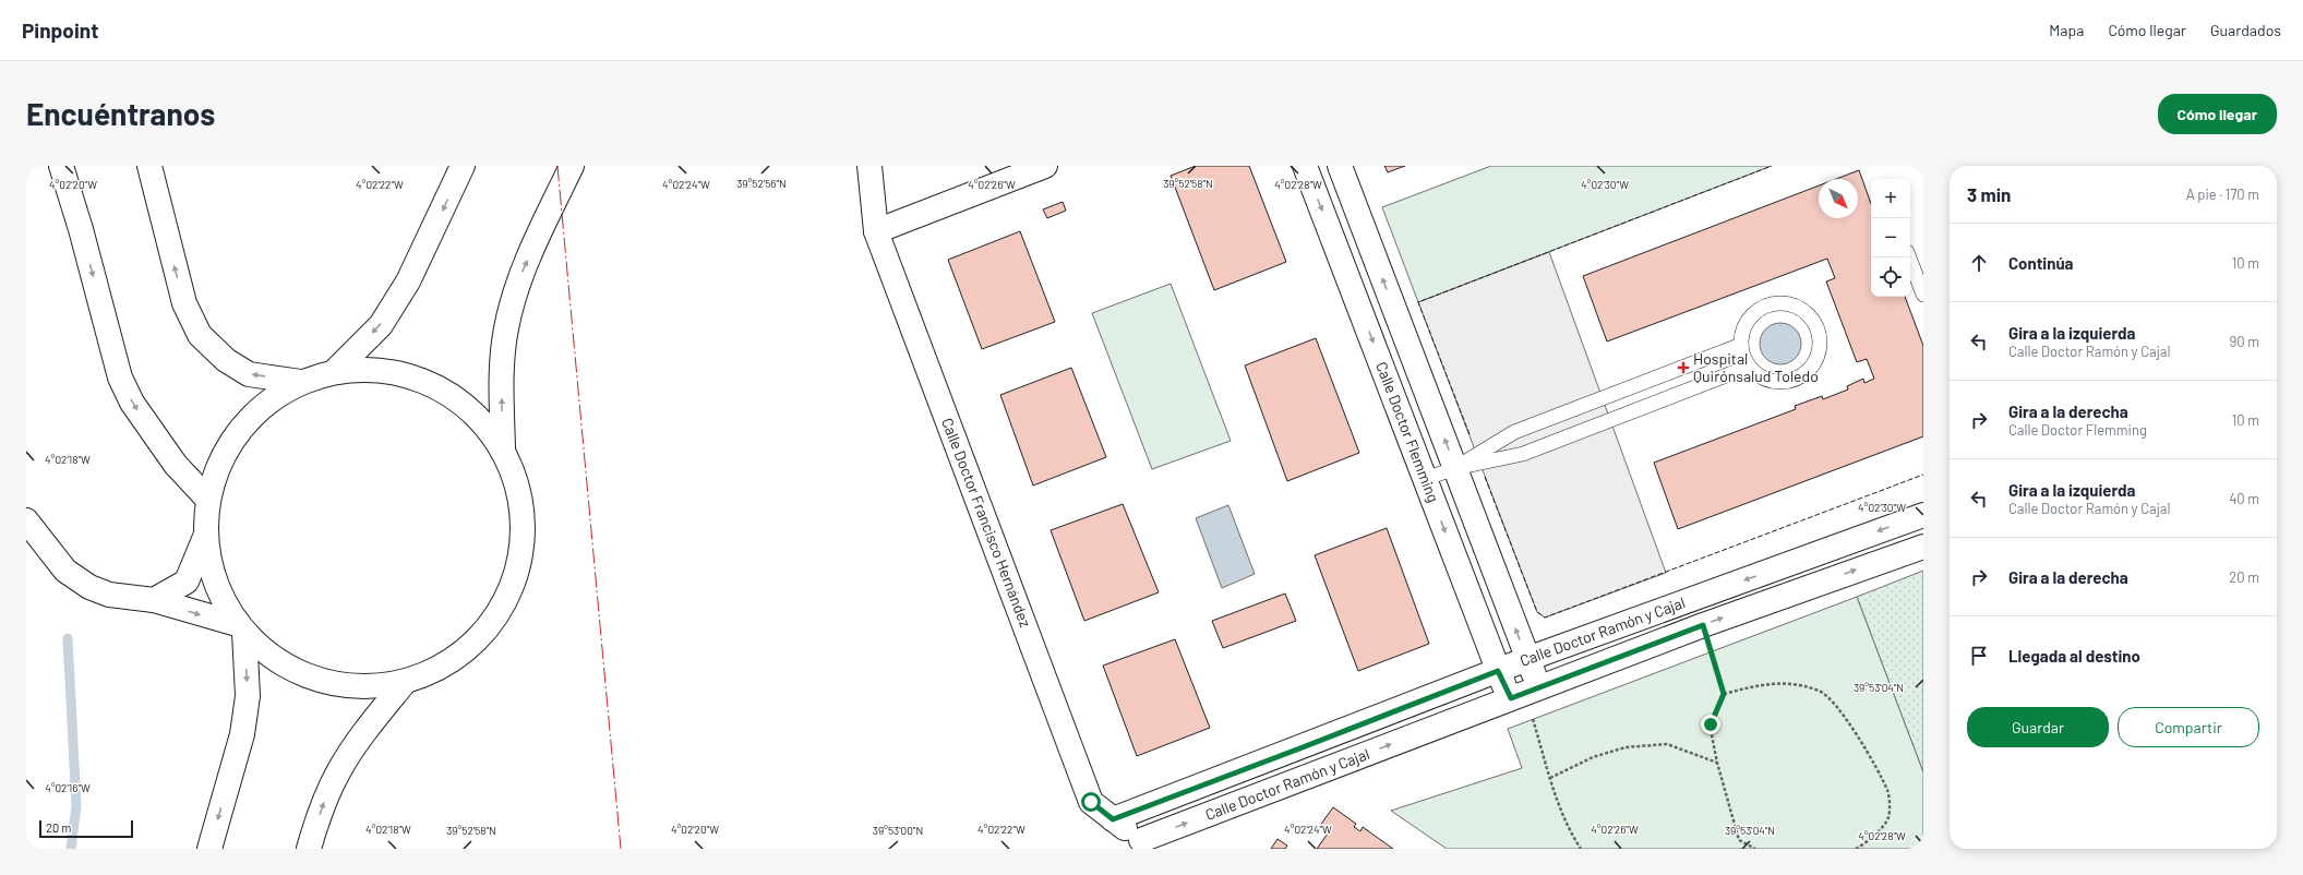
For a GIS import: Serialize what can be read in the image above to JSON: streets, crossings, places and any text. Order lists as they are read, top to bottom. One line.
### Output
{"streets":{"main road":["Calle Doctor Flemming","Calle Doctor Francisco Hernández","Calle Doctor Ramón y Cajal"]},"crossings":[["Calle Doctor Flemming","Calle Doctor Ramón y Cajal"],["Calle Doctor Francisco Hernández","Calle Doctor Ramón y Cajal"]],"places":{"health":["Hospital Quirónsalud Toledo"]},"scale_bar":"20 m","north":"bottom right","page":{"header":"Pinpoint","nav":["Mapa","Cómo llegar","Guardados"],"buttons":["Cómo llegar",["Guardar","Compartir"]],"title":"Encuéntranos","heading":["3 min","A pie · 170 m"],"map_buttons":["+","−"],"list":[["Continúa","10 m"],["Gira a la izquierda","Calle Doctor Ramón y Cajal","90 m"],["Gira a la derecha","Calle Doctor Flemming","10 m"],["Gira a la izquierda","Calle Doctor Ramón y Cajal","40 m"],["Gira a la derecha","20 m"],"Llegada al destino"],"scale":"20 m"},"coordinates":["39°52'56\"N","39°52'58\"N","4°02'20\"W","4°02'22\"W","4°02'24\"W","4°02'26\"W","4°02'28\"W","4°02'30\"W","4°02'18\"W","39°53'04\"N","4°02'16\"W","39°53'00\"N"]}
